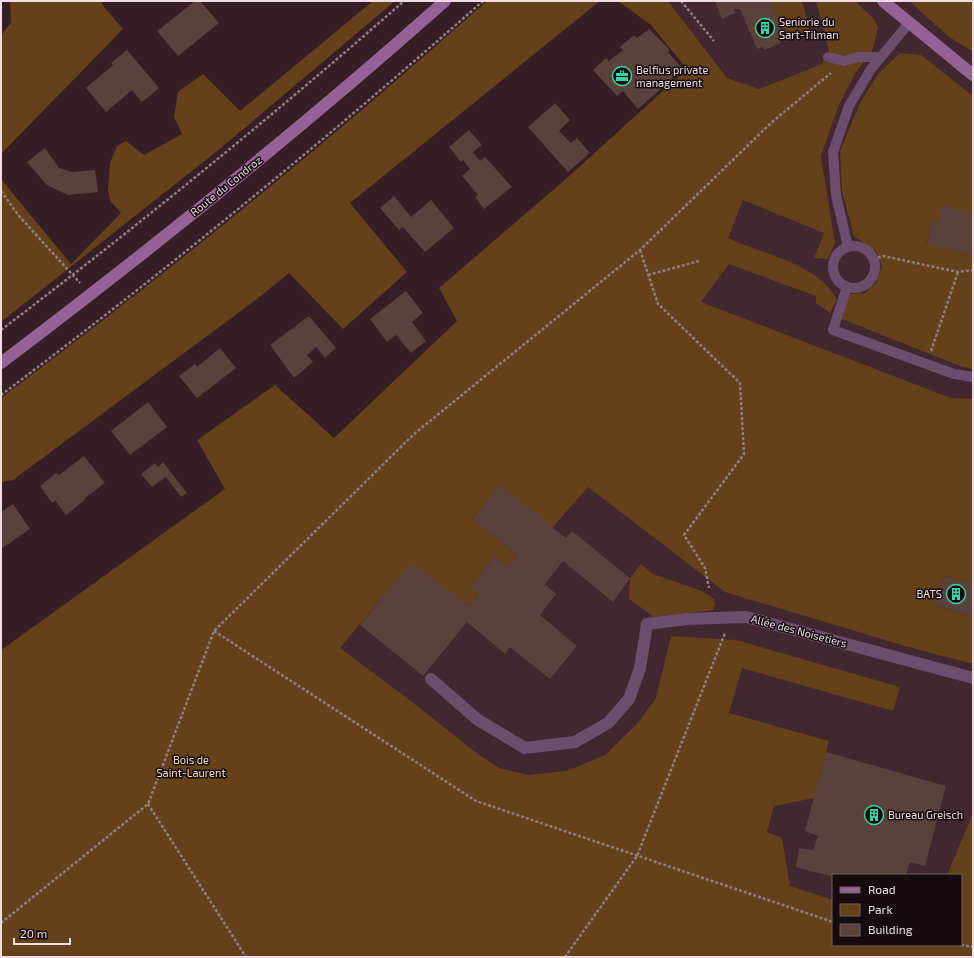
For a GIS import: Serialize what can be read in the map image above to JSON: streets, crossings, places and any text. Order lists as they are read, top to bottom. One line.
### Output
{"streets":{"main road":["Route du Condroz"],"street":["Allée des Noisetiers"]},"parks":["Bois de Saint-Laurent"],"places":{"building":["Seniorie du Sart-Tilman","BATS","Bureau Greisch"],"office":["Belfius private management"]},"legend":["Road","Park","Building"],"scale_bar":"20 m"}
